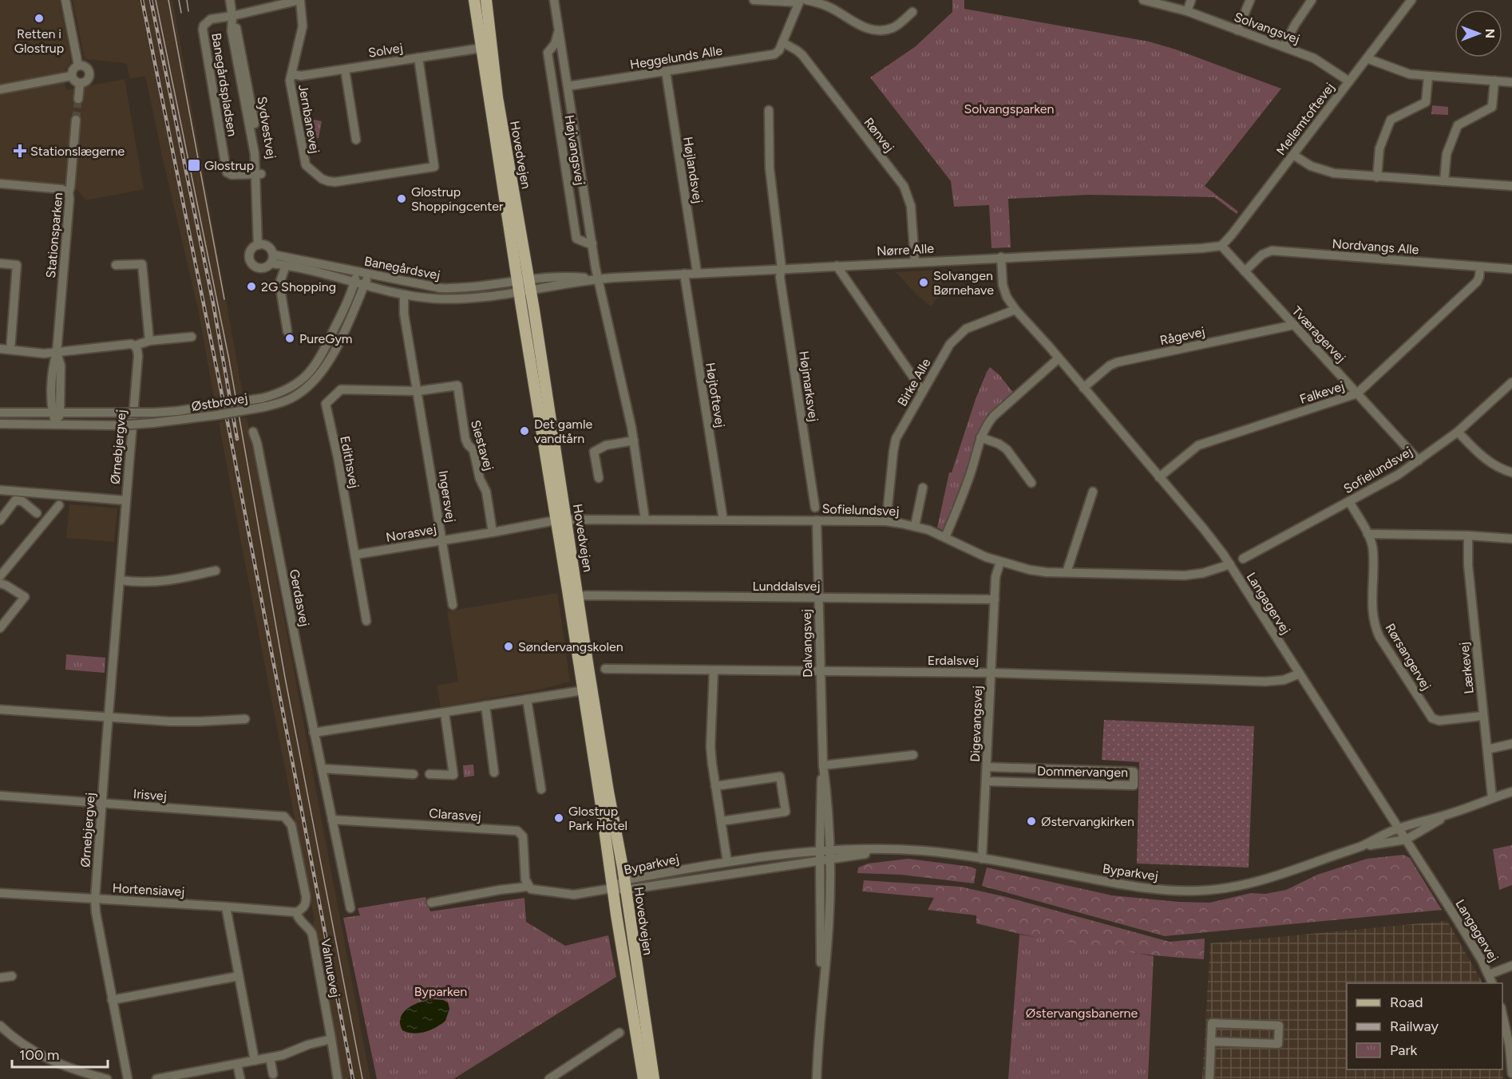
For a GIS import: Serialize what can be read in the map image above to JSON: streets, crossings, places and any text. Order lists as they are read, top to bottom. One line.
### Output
{"streets":{"main road":["Hovedvejen"],"street":["Solvangsvej","Solvej","Heggelunds Alle","Banegårdspladsen","Jernbanevej","Mellemtoftevej","Sydvestvej","Rønvej","Højvangsvej","Højlandsvej","Stationsparken","Nordvangs Alle","Nørre Alle","Banegårdsvej","Tværagervej","Rågevej","Birke Alle","Højmarksvej","Falkevej","Højtoftevej","Østbrovej","Siestavej","Ørnebjergvej","Edithsvej","Sofielundsvej","Ingersvej","Norasvej","Lunddalsvej","Gerdasvej","Langagervej","Dalvangsvej","Rørsangervej","Erdalsvej","Lærkevej","Digevangsvej","Dommervangen","Irisvej","Clarasvej","Byparkvej","Hortensiavej","Valmuevej"]},"crossings":[["Solvangsvej","Mellemtoftevej"],["Solvej","Jernbanevej"],["Solvej","Hovedvejen"],["Heggelunds Alle","Rønvej"],["Heggelunds Alle","Højvangsvej"],["Heggelunds Alle","Højlandsvej"],["Banegårdspladsen","Sydvestvej"],["Mellemtoftevej","Nørre Alle"],["Mellemtoftevej","Tværagervej"],["Sydvestvej","Banegårdsvej"],["Rønvej","Nørre Alle"],["Højvangsvej","Nørre Alle"],["Højvangsvej","Sofielundsvej"],["Hovedvejen","Nørre Alle"],["Hovedvejen","Banegårdsvej"],["Hovedvejen","Sofielundsvej"],["Hovedvejen","Norasvej"],["Hovedvejen","Lunddalsvej"],["Hovedvejen","Byparkvej"],["Højlandsvej","Nørre Alle"],["Stationsparken","Østbrovej"],["Nordvangs Alle","Tværagervej"],["Nordvangs Alle","Falkevej"],["Nørre Alle","Banegårdsvej"],["Nørre Alle","Tværagervej"],["Nørre Alle","Højmarksvej"],["Nørre Alle","Højtoftevej"],["Nørre Alle","Langagervej"],["Banegårdsvej","Østbrovej"],["Tværagervej","Rågevej"],["Tværagervej","Falkevej"],["Tværagervej","Sofielundsvej"],["Rågevej","Langagervej"],["Birke Alle","Langagervej"],["Falkevej","Langagervej"],["Højtoftevej","Sofielundsvej"],["Siestavej","Edithsvej"],["Siestavej","Ingersvej"],["Siestavej","Norasvej"],["Ørnebjergvej","Irisvej"],["Ørnebjergvej","Hortensiavej"],["Edithsvej","Ingersvej"],["Edithsvej","Norasvej"],["Sofielundsvej","Norasvej"],["Sofielundsvej","Langagervej"],["Sofielundsvej","Dalvangsvej"],["Sofielundsvej","Rørsangervej"],["Sofielundsvej","Digevangsvej"],["Ingersvej","Norasvej"],["Lunddalsvej","Dalvangsvej"],["Lunddalsvej","Digevangsvej"],["Gerdasvej","Clarasvej"],["Langagervej","Erdalsvej"],["Langagervej","Byparkvej"],["Dalvangsvej","Erdalsvej"],["Dalvangsvej","Byparkvej"],["Rørsangervej","Lærkevej"],["Erdalsvej","Digevangsvej"],["Lærkevej","Byparkvej"],["Digevangsvej","Dommervangen"],["Digevangsvej","Byparkvej"],["Irisvej","Hortensiavej"],["Irisvej","Valmuevej"],["Clarasvej","Byparkvej"],["Hortensiavej","Valmuevej"]],"parks":["Solvangsparken","Byparken","Østervangsbanerne"],"places":{"other":["Retten i Glostrup","Glostrup Shoppingcenter","Solvangen Børnehave","2G Shopping","PureGym","Det gamle vandtårn","Søndervangskolen","Glostrup Park Hotel","Østervangkirken"],"health":["Stationslægerne"],"transit":["Glostrup"]},"legend":["Road","Railway","Park"],"scale_bar":"100 m","north":"right"}
